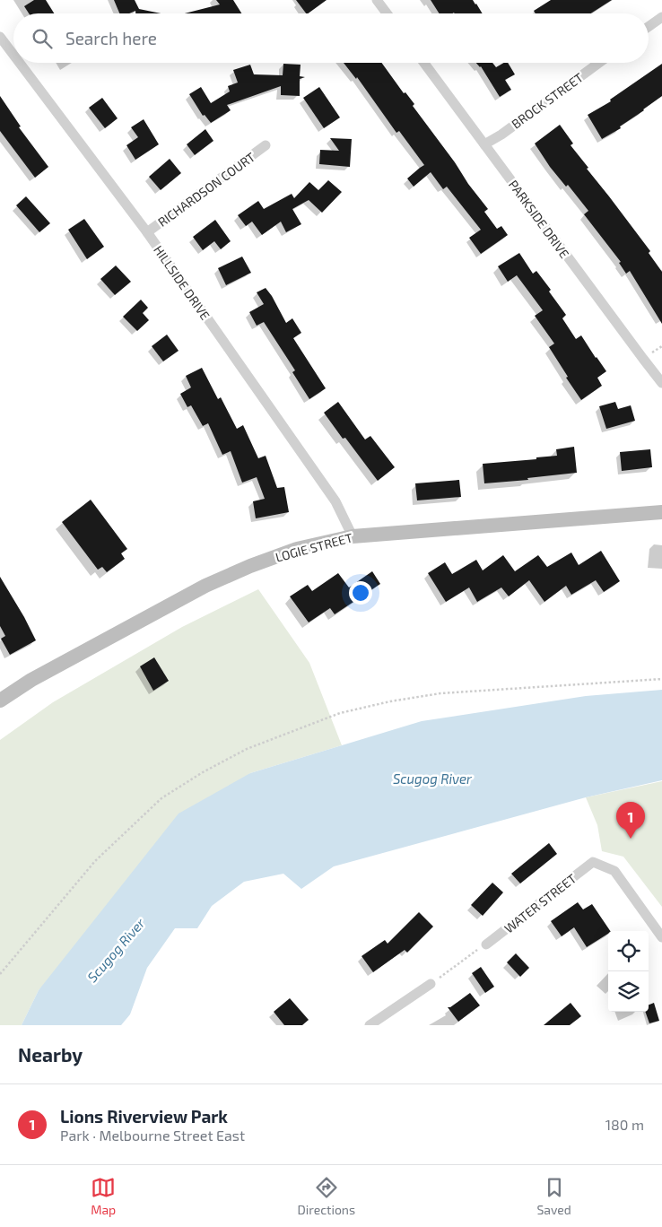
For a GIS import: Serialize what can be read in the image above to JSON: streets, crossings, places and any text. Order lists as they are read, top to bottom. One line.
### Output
{"streets":{"street":["BROCK STREET","RICHARDSON COURT","PARKSIDE DRIVE","HILLSIDE DRIVE","LOGIE STREET","WATER STREET"]},"crossings":[["BROCK STREET","PARKSIDE DRIVE"],["RICHARDSON COURT","HILLSIDE DRIVE"],["HILLSIDE DRIVE","LOGIE STREET"]],"water":["Scugog River"],"page":{"search":"Search here","pins":"1","heading":"Nearby","list":[{"mark":"1","name":"Lions Riverview Park","note":"Park · Melbourne Street East","value":"180 m"}],"nav":["Map","Directions","Saved"]}}
